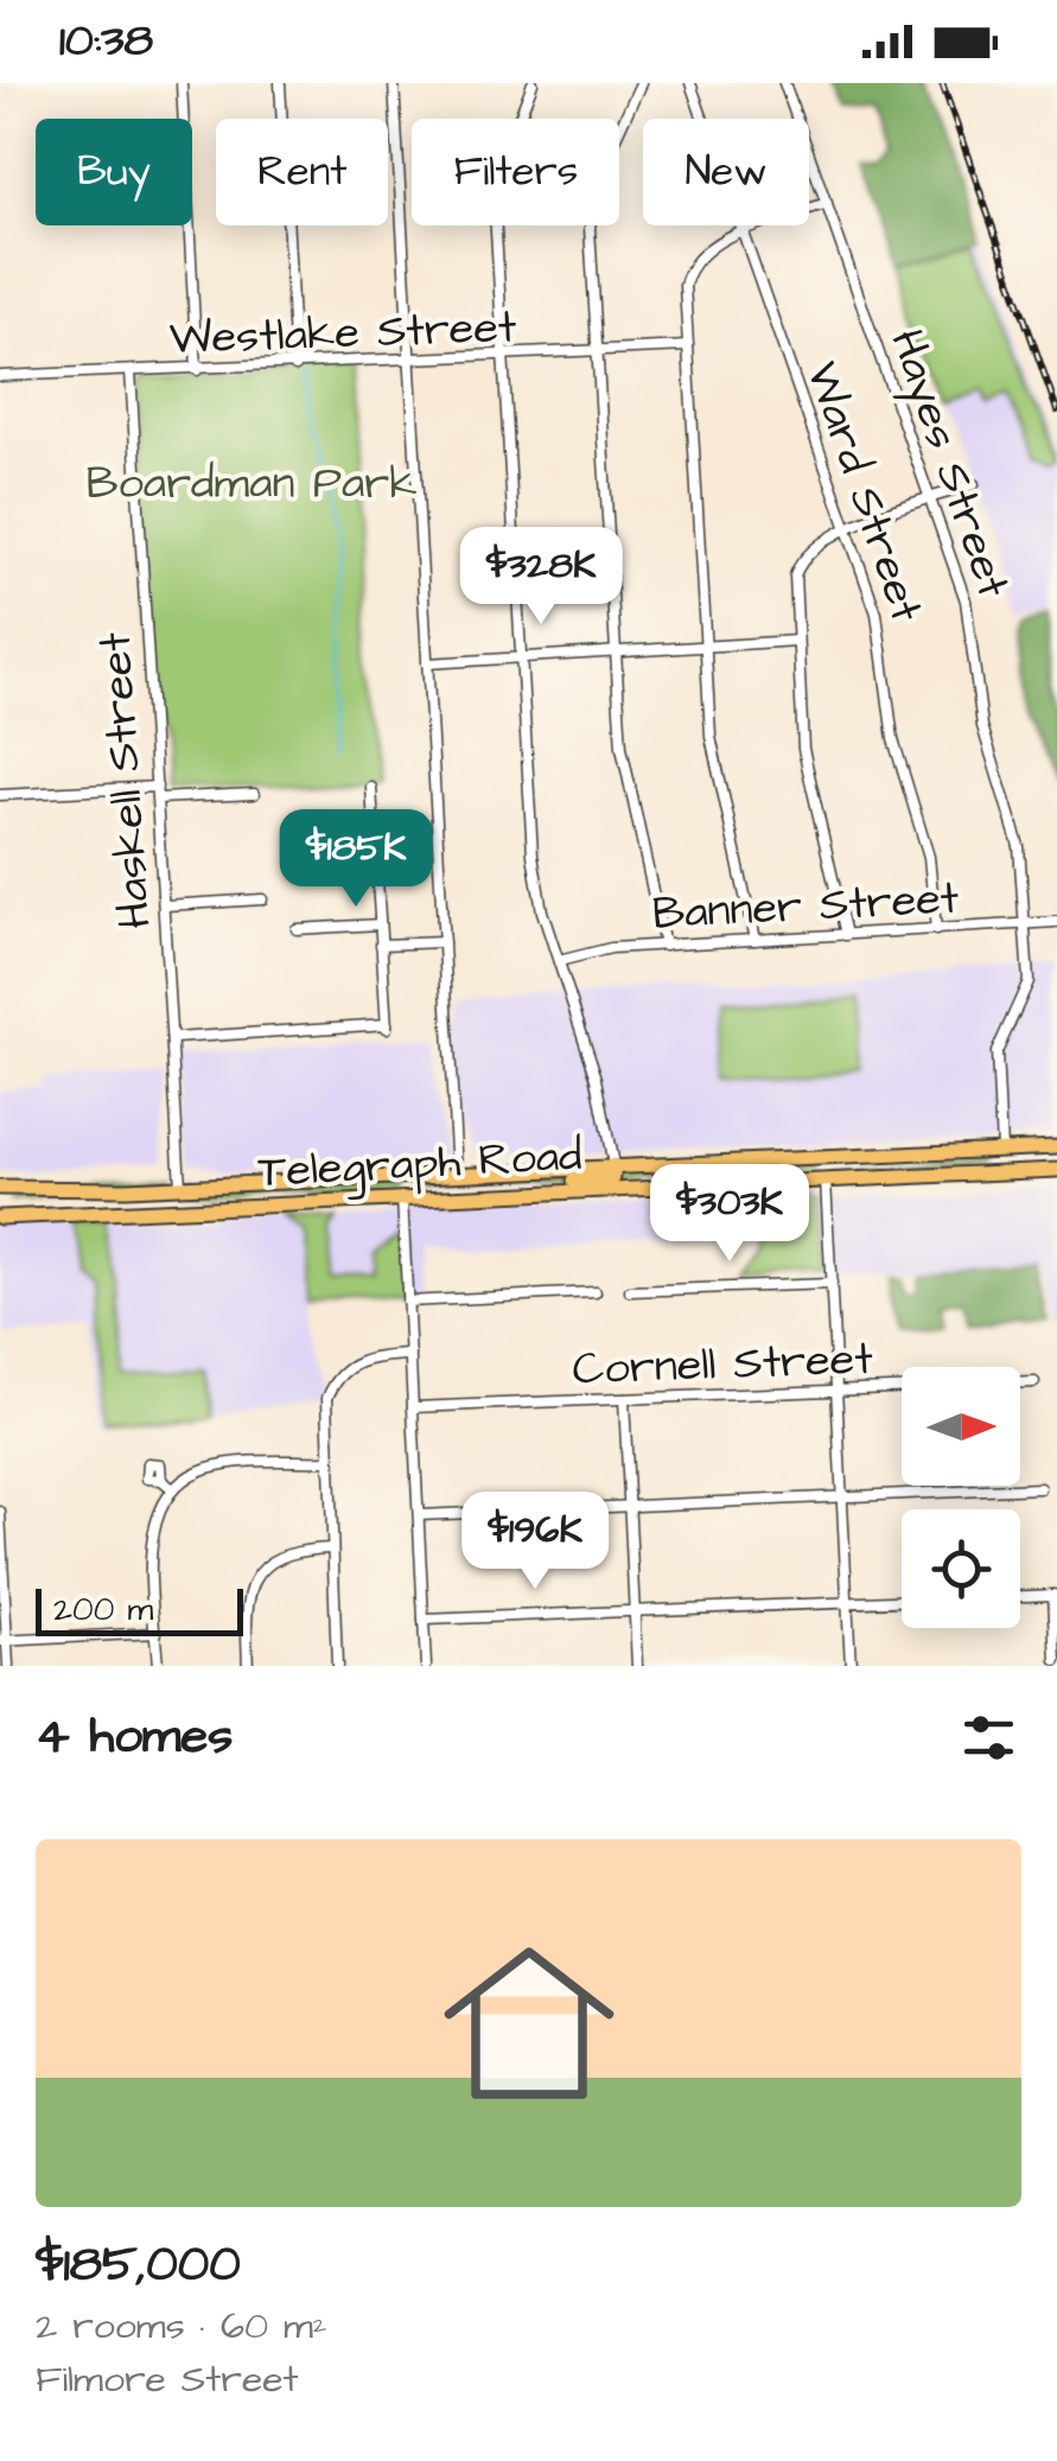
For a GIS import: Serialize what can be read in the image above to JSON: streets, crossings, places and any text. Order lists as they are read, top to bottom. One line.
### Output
{"streets":{"main road":["Telegraph Road"],"street":["Westlake Street","Hayes Street","Ward Street","Haskell Street","Banner Street","Cornell Street"]},"crossings":[["Westlake Street","Haskell Street"],["Hayes Street","Banner Street"],["Hayes Street","Telegraph Road"],["Ward Street","Banner Street"],["Haskell Street","Telegraph Road"]],"parks":["Boardman Park"],"scale_bar":"200 m","north":"right","page":{"status":"10:38","chip":["Buy","Rent","Filters","New"],"price":["$328K","$185K","$303K","$196K"],"scale":"200 m","heading":"4 homes","list":[{"name":"$185,000","note":"2 rooms · 60 m² · Filmore Street"}]}}
